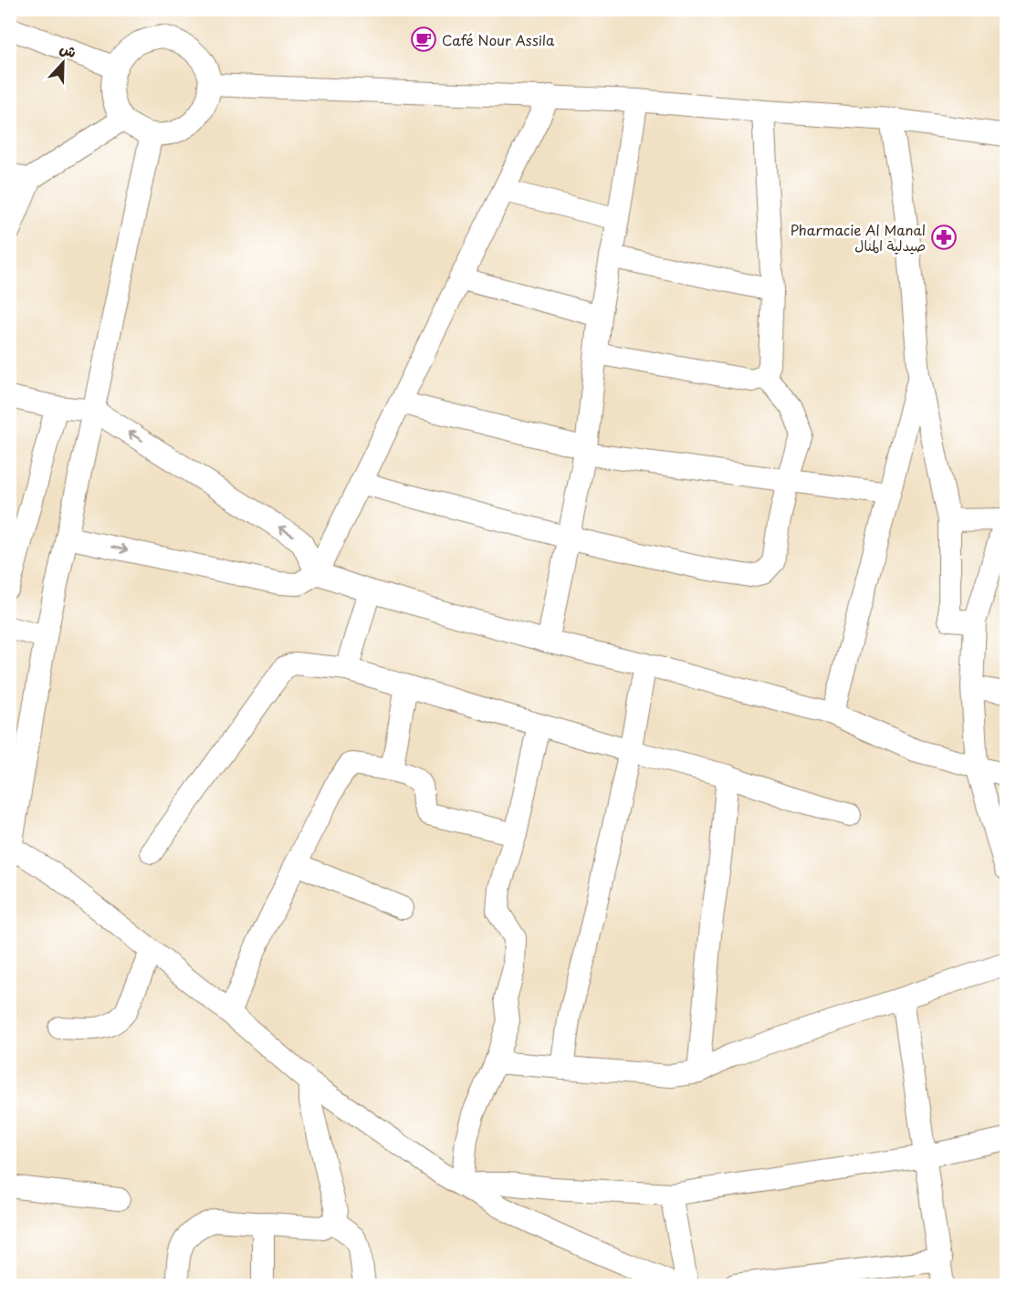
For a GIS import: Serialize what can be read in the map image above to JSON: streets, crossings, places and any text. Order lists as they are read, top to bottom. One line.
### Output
{"places":{"cafe":["Café Nour Assila"],"pharmacy":["Pharmacie Al Manal صيدلية المنال"]},"north":"top"}
